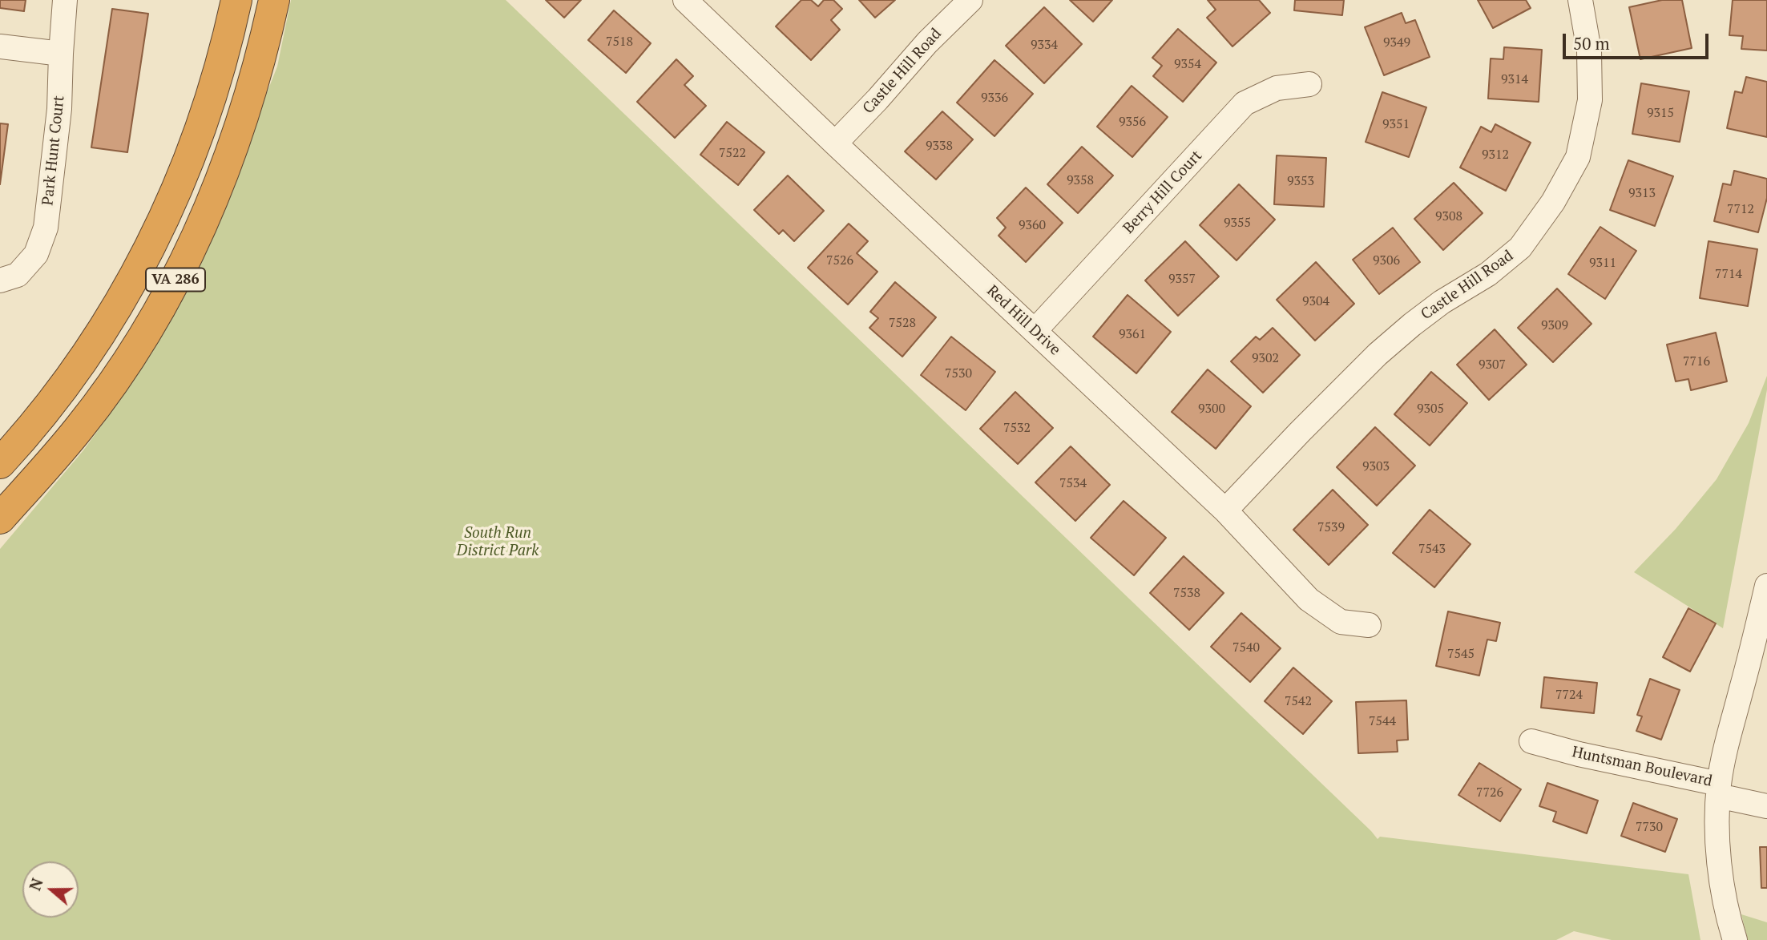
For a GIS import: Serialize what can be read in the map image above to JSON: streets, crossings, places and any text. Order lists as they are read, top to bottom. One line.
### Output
{"streets":{"highway":["VA 286"],"street":["Castle Hill Road","Park Hunt Court","Berry Hill Court","Red Hill Drive","Huntsman Boulevard"]},"crossings":[["Castle Hill Road","Red Hill Drive"],["Berry Hill Court","Red Hill Drive"]],"parks":["South Run District Park"],"house_numbers":["7518","9349","9334","9354","9314","9336","9315","9356","9351","9338","7522","9312","9358","9353","9313","7712","9308","9355","9360","7526","9306","9311","7714","9357","9304","7528","9309","9361","9302","7716","9307","7530","9300","9305","7532","9303","7534","7539","7543","7538","7540","7545","7724","7542","7544","7726","7730"],"scale_bar":"50 m","north":"left"}
